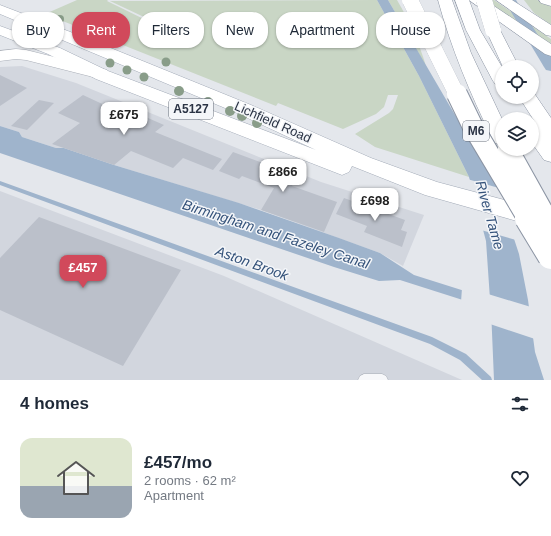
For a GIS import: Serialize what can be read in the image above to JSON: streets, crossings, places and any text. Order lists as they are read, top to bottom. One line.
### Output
{"streets":{"main road":["A5127","Lichfield Road","M6"]},"water":["River Tame","Birmingham and Fazeley Canal","Aston Brook"],"page":{"chip":["Buy","Rent","Filters","New","Apartment","House"],"price":["£675","£866","£698","£457"],"heading":"4 homes","list":[{"name":"£457/mo","note":"2 rooms · 62 m² · Apartment"}]}}
